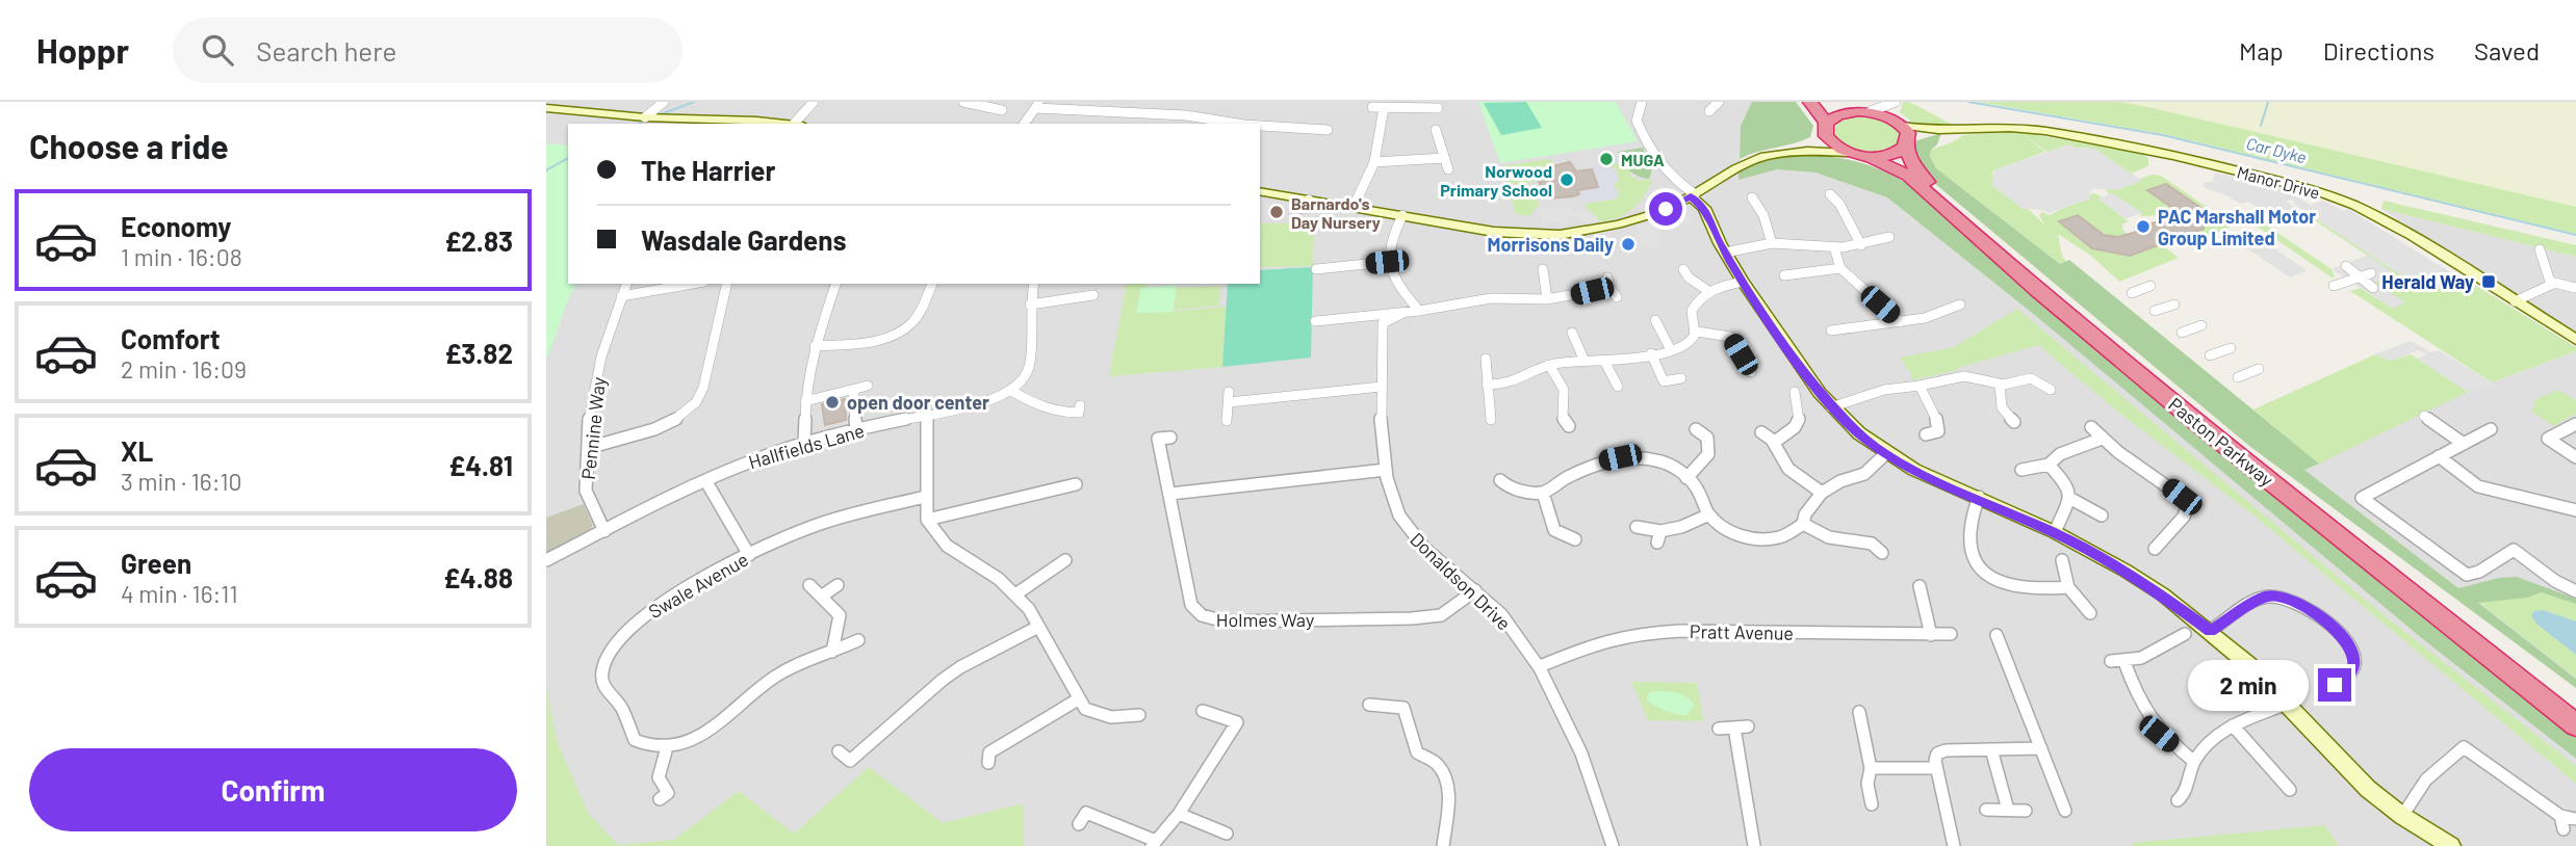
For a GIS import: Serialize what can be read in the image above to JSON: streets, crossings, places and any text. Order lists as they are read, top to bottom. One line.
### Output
{"streets":{"highway":["Paston Parkway"],"street":["Manor Drive","Pennine Way","Hallfields Lane","Donaldson Drive","Swale Avenue","Holmes Way","Pratt Avenue"]},"crossings":[["Manor Drive","Paston Parkway"],["Pennine Way","Hallfields Lane"],["Donaldson Drive","Holmes Way"],["Donaldson Drive","Pratt Avenue"]],"water":["Car Dyke"],"places":{"other":["MUGA","Norwood Primary School","Barnardo's Day Nursery","PAC Marshall Motor Group Limited","Morrisons Daily","open door center"],"transit":["Herald Way"]},"page":{"header":"Hoppr","search":"Search here","nav":["Map","Directions","Saved"],"heading":"Choose a ride","banner":["The Harrier","Wasdale Gardens"],"list":[{"name":"Economy","note":"1 min · 16:08","value":"£2.83"},{"name":"Comfort","note":"2 min · 16:09","value":"£3.82"},{"name":"XL","note":"3 min · 16:10","value":"£4.81"},{"name":"Green","note":"4 min · 16:11","value":"£4.88"}],"bubble":"2 min","buttons":"Confirm"}}
